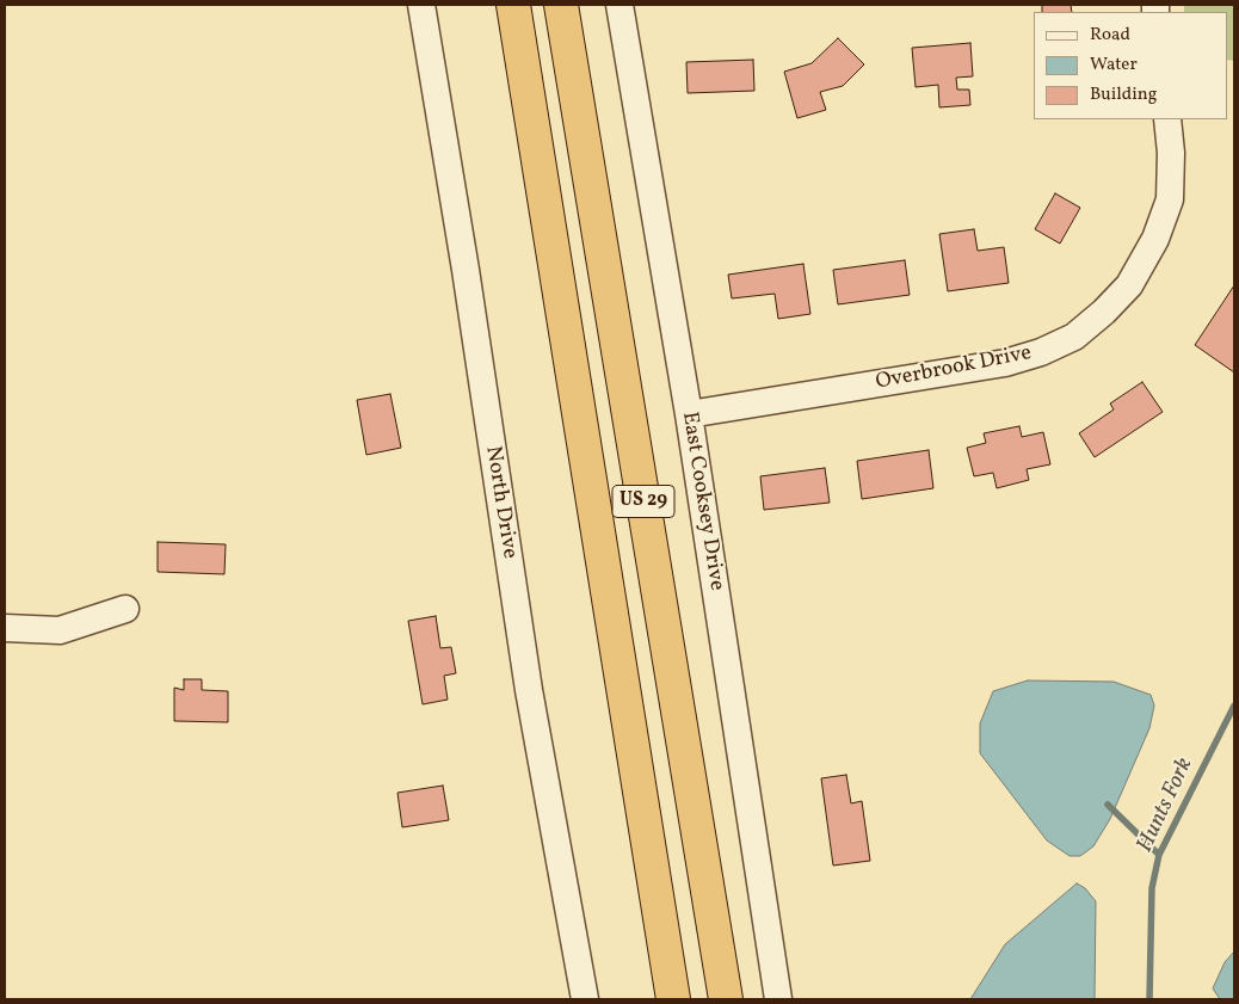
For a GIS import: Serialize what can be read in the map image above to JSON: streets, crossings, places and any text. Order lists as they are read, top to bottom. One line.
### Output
{"streets":{"highway":["US 29"],"street":["Overbrook Drive","East Cooksey Drive","North Drive"]},"crossings":[["Overbrook Drive","East Cooksey Drive"]],"water":["Hunts Fork"],"legend":["Road","Water","Building"]}
